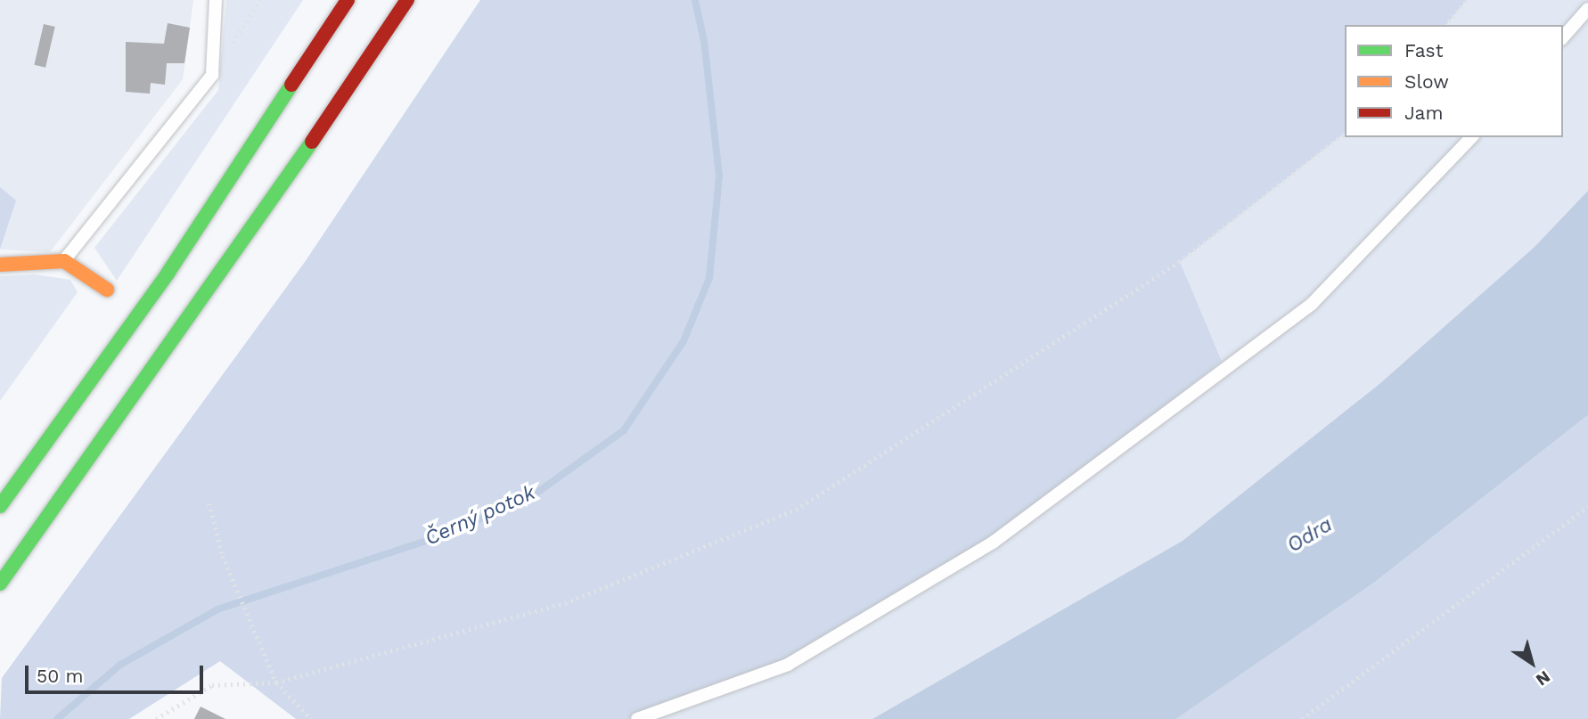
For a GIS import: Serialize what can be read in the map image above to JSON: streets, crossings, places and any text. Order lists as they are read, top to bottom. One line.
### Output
{"water":["Černý potok","Odra"],"legend":["Fast","Slow","Jam"],"scale_bar":"50 m","north":"bottom right"}
